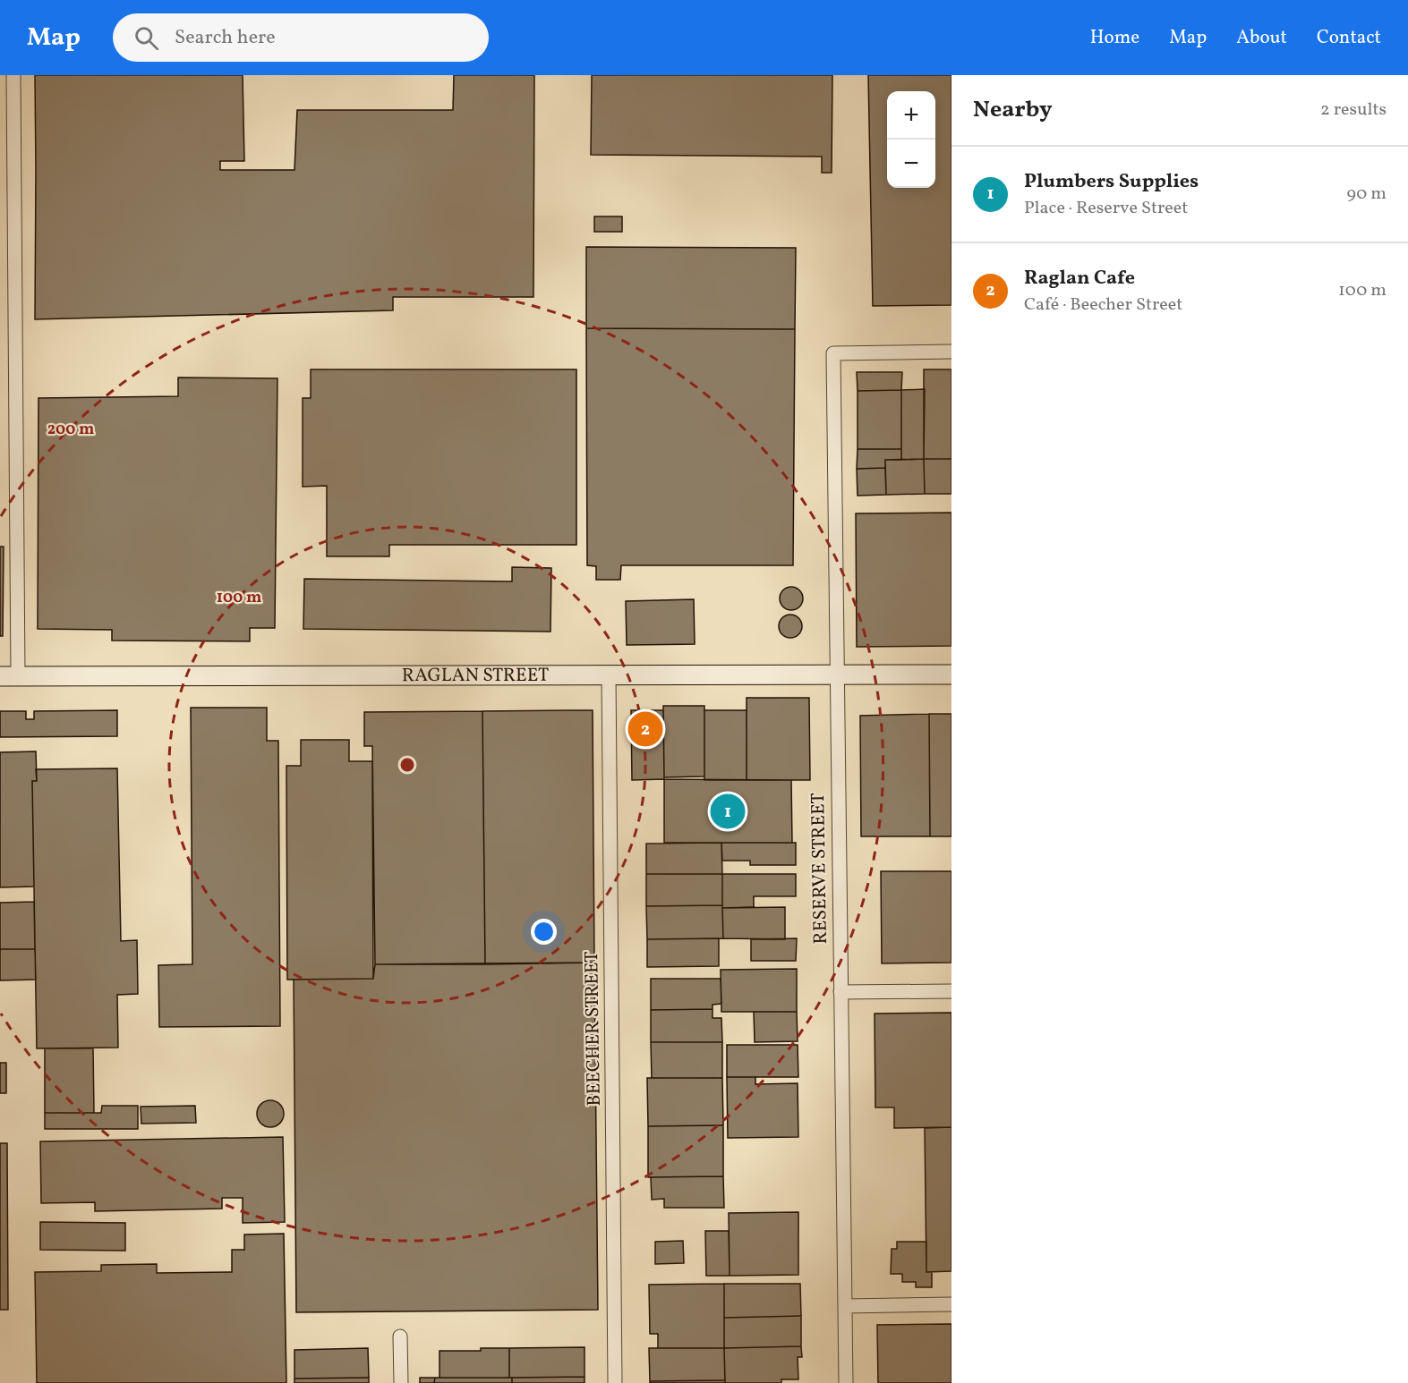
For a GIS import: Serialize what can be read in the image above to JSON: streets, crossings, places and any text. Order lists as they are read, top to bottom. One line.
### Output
{"streets":{"street":["RAGLAN STREET","RESERVE STREET","BEECHER STREET"]},"crossings":[["RAGLAN STREET","RESERVE STREET"],["RAGLAN STREET","BEECHER STREET"]],"page":{"header":"Map","search":"Search here","nav":["Home","Map","About","Contact"],"heading":["Nearby","2 results"],"map_buttons":["+","−"],"list":[{"mark":"1","name":"Plumbers Supplies","note":"Place · Reserve Street","value":"90 m"},{"mark":"2","name":"Raglan Cafe","note":"Café · Beecher Street","value":"100 m"}],"pins":["2","1"]},"rings":["200 m","100 m"]}
